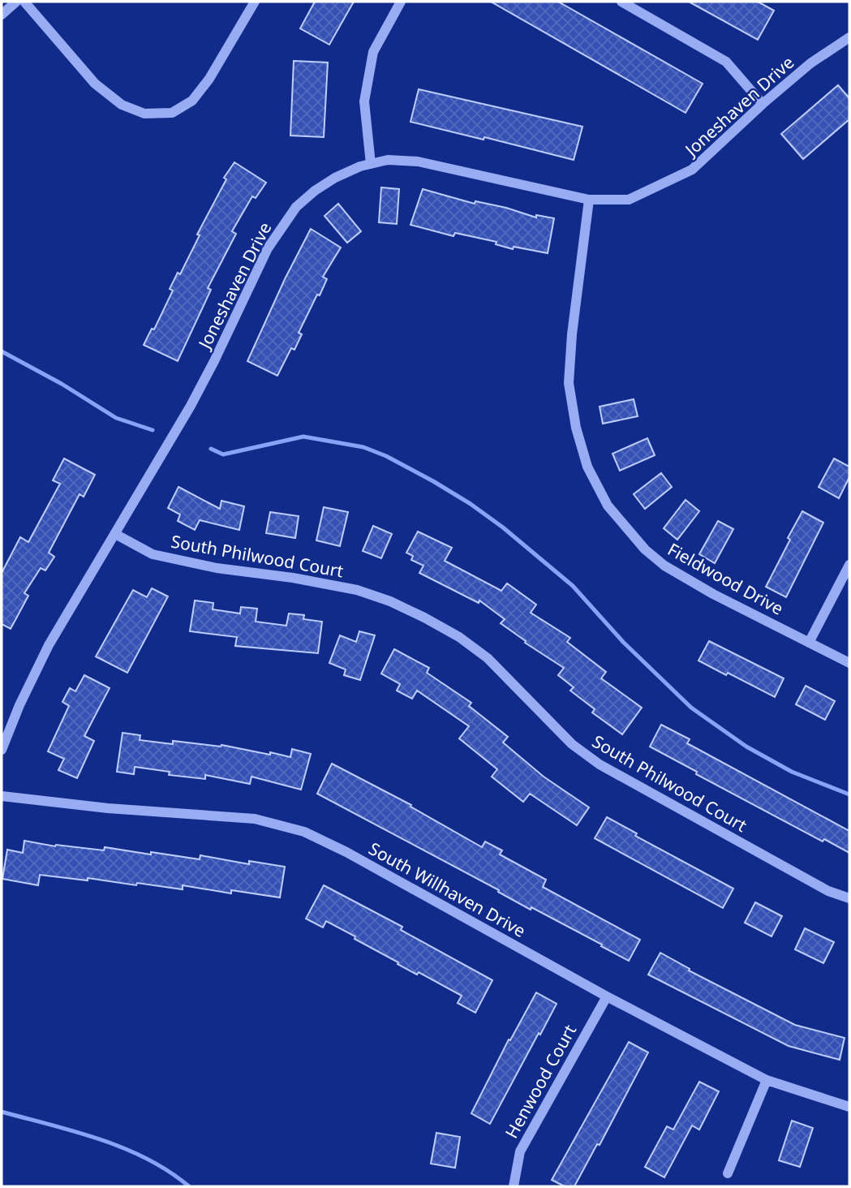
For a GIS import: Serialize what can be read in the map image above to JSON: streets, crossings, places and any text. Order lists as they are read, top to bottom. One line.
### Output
{"streets":{"street":["Joneshaven Drive","South Philwood Court","Fieldwood Drive","South Willhaven Drive","Henwood Court"]},"crossings":[["Joneshaven Drive","South Philwood Court"],["Joneshaven Drive","Fieldwood Drive"],["South Willhaven Drive","Henwood Court"]]}
